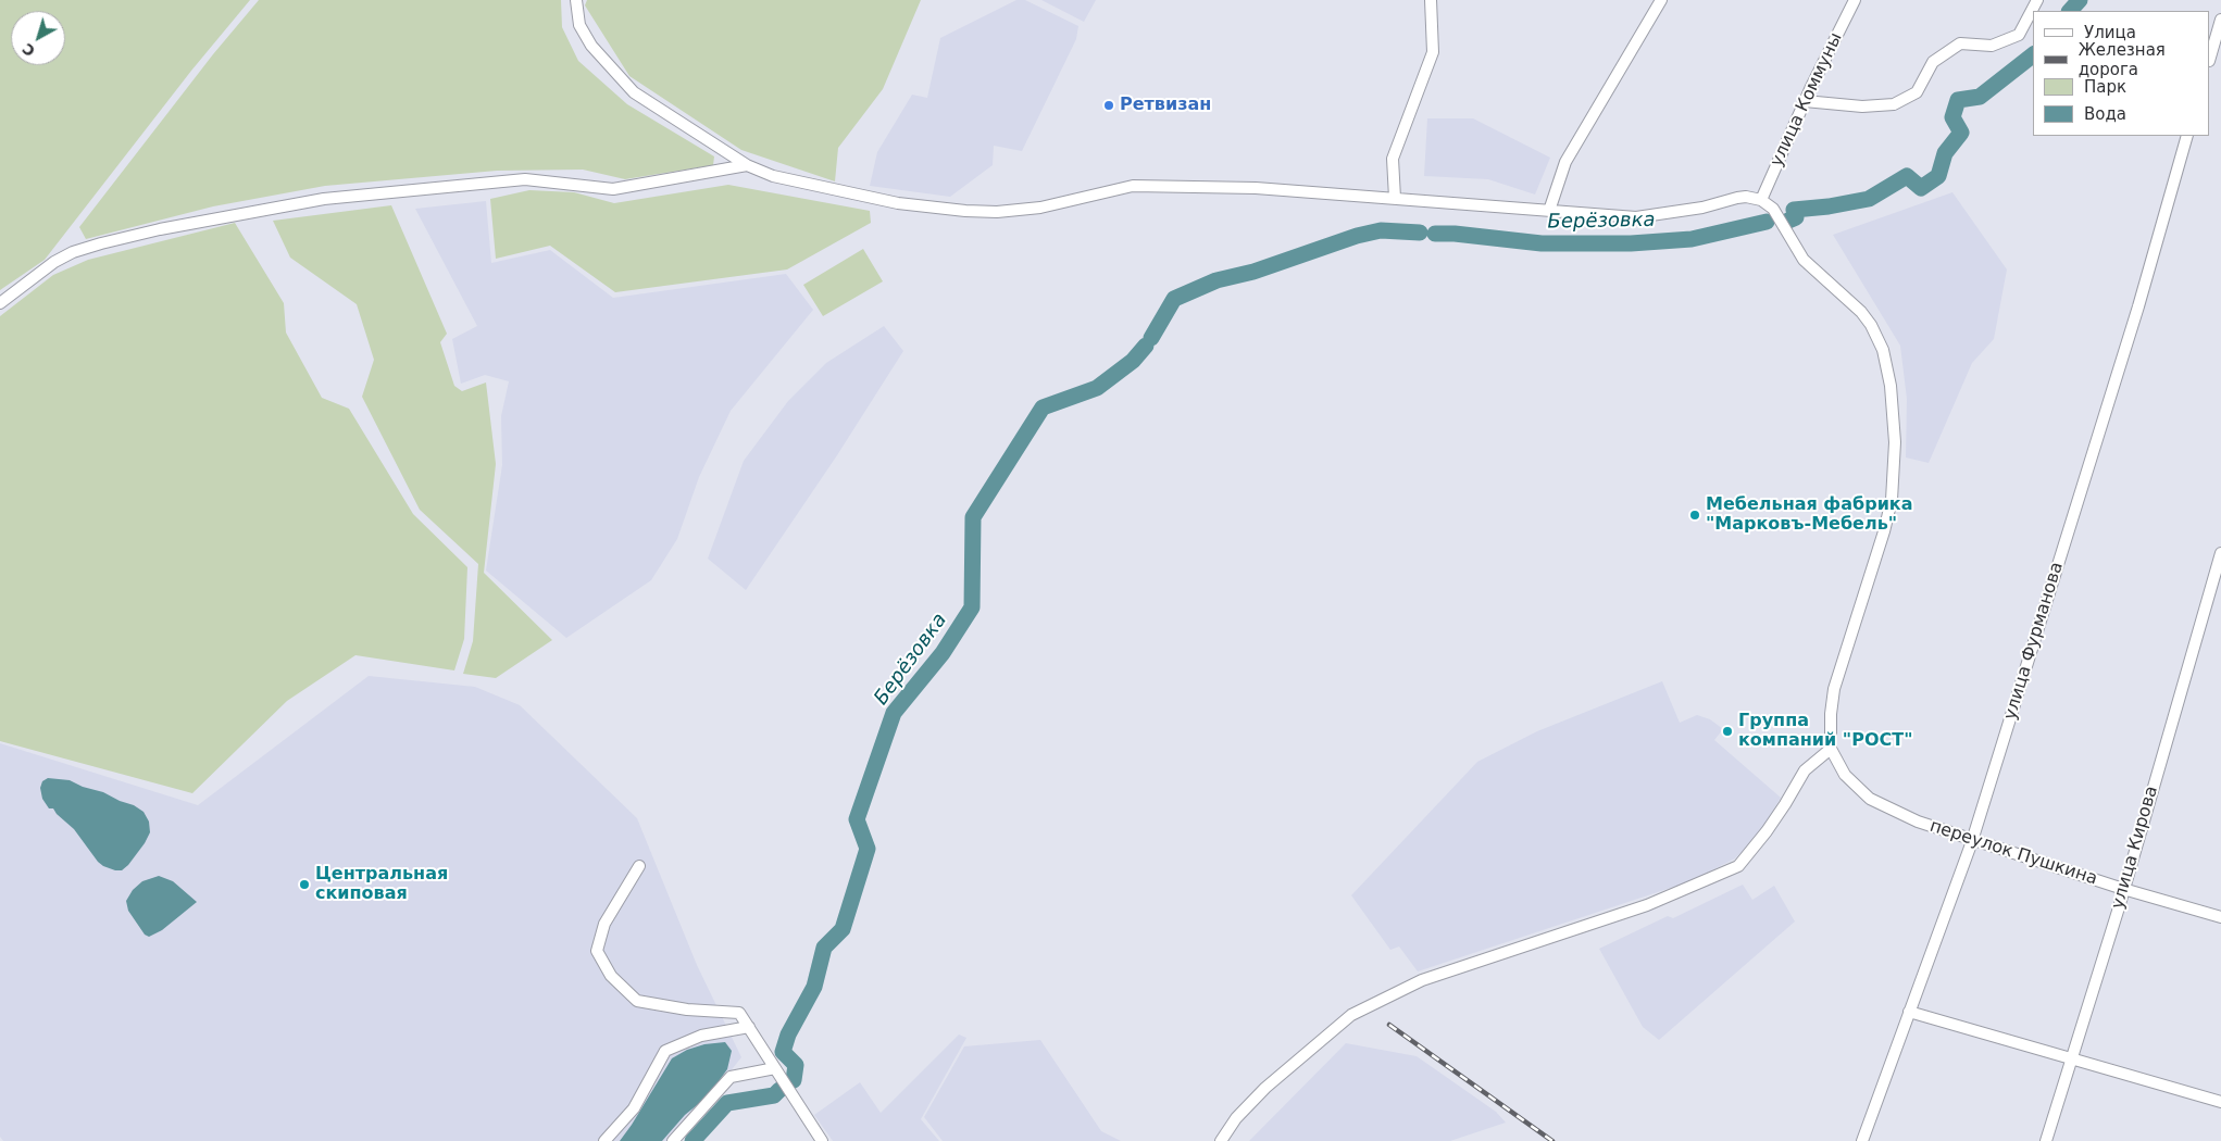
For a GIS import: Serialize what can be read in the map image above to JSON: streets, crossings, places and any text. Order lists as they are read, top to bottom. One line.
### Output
{"streets":{"street":["улица Коммуны","улица Фурманова","улица Кирова","переулок Пушкина"]},"crossings":[["улица Фурманова","переулок Пушкина"],["улица Кирова","переулок Пушкина"]],"water":["Берёзовка"],"places":["Ретвизан","Мебельная фабрика \"Марковъ-Мебель\"","Группа компаний \"РОСТ\"","Центральная скиповая"],"legend":["Улица","Железная дорога","Парк","Вода"],"north":"bottom left"}
